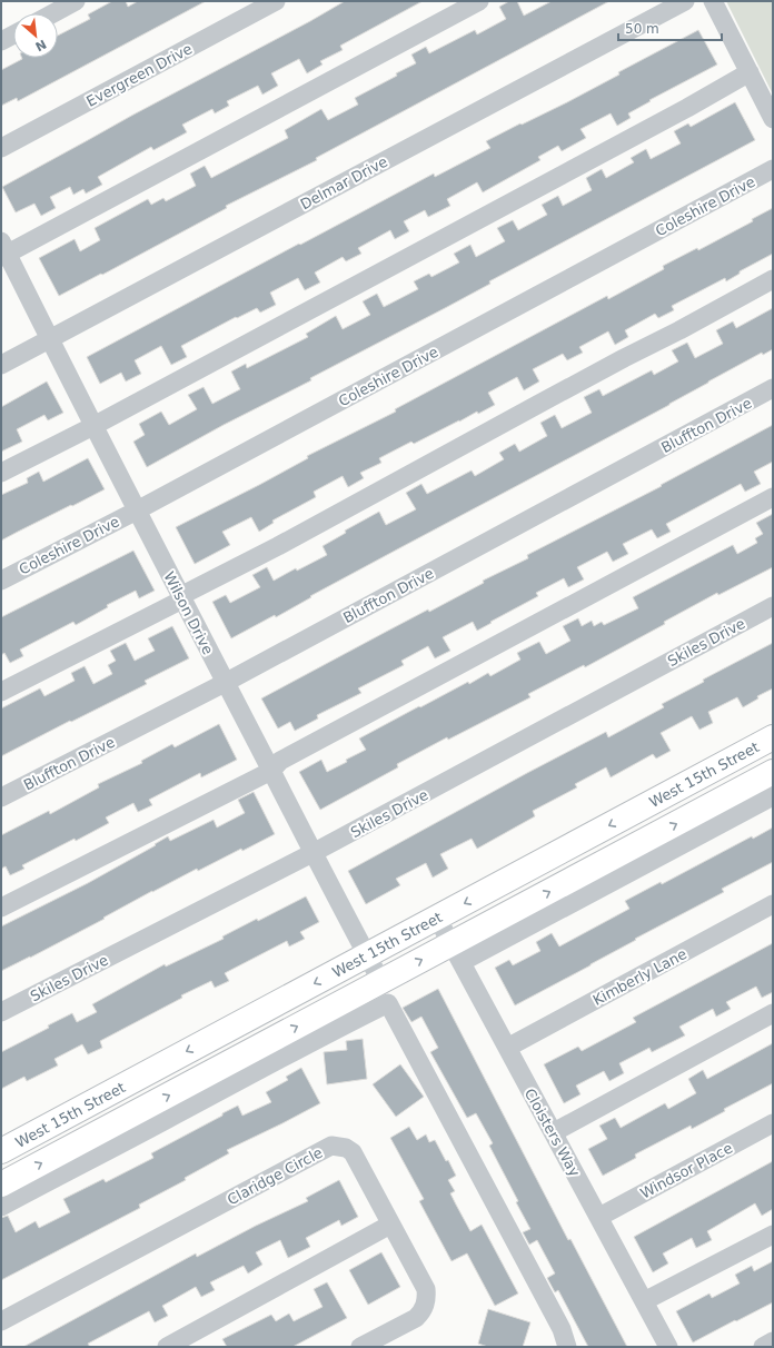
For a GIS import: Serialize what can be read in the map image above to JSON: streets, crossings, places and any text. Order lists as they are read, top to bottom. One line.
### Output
{"streets":{"main road":["West 15th Street"],"street":["Evergreen Drive","Delmar Drive","Coleshire Drive","Bluffton Drive","Wilson Drive","Skiles Drive","Kimberly Lane","Cloisters Way","Windsor Place","Claridge Circle"]},"crossings":[["Delmar Drive","Wilson Drive"],["Coleshire Drive","Wilson Drive"],["Bluffton Drive","Wilson Drive"],["Wilson Drive","Skiles Drive"],["Wilson Drive","West 15th Street"],["West 15th Street","Cloisters Way"],["Kimberly Lane","Cloisters Way"],["Cloisters Way","Windsor Place"]],"scale_bar":"50 m","north":"bottom right"}
